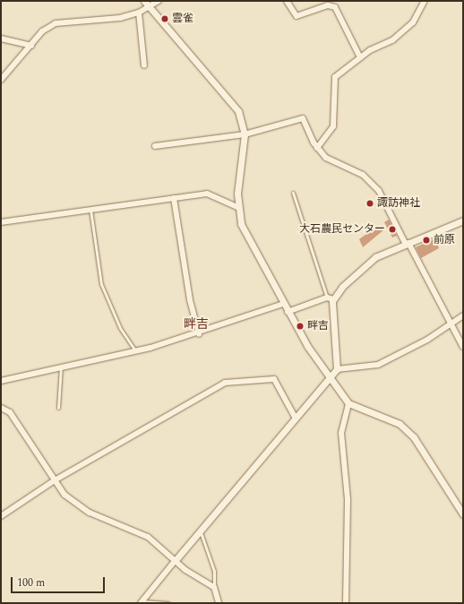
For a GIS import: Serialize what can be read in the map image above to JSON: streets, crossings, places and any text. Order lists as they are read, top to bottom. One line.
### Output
{"districts":["畔吉"],"places":["雲雀","諏訪神社","大石農民センター","前原","畔吉"],"scale_bar":"100 m"}
